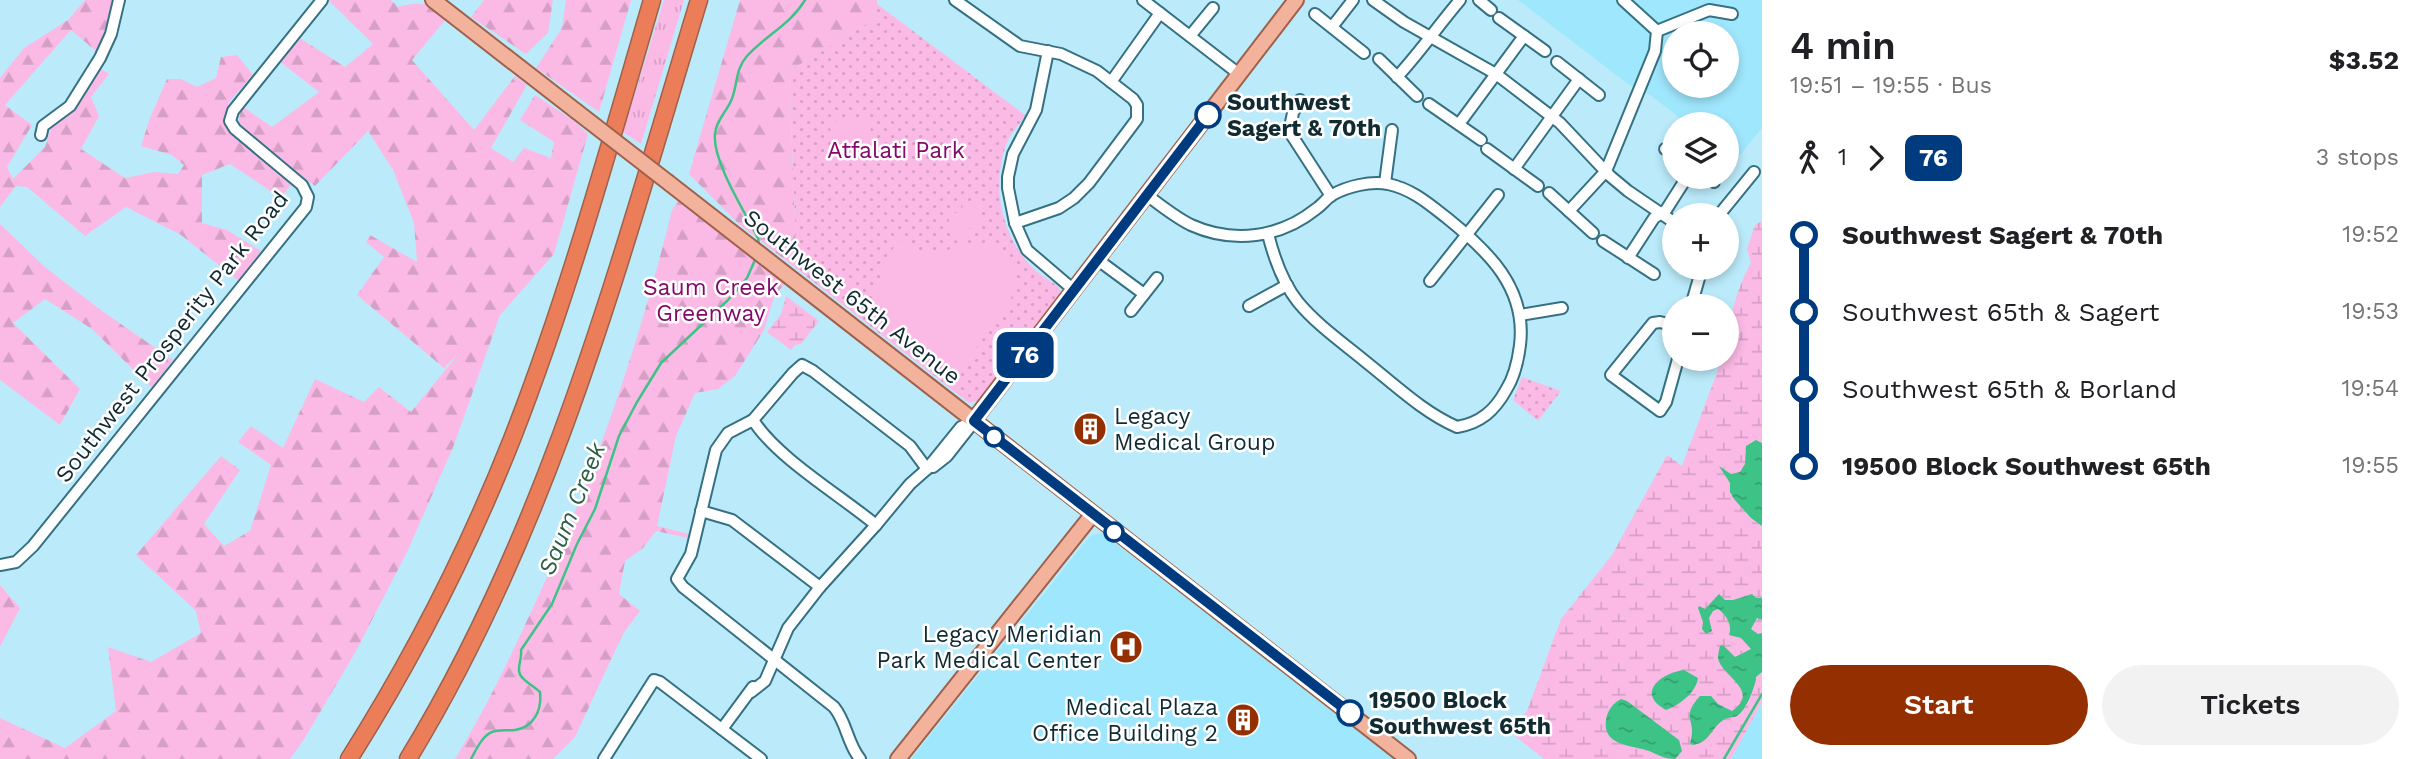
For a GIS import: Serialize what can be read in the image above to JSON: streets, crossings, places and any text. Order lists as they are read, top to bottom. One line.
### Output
{"streets":{"main road":["Southwest 65th Avenue"],"street":["Southwest Prosperity Park Road"]},"water":["Saum Creek"],"parks":["Atfalati Park","Saum Creek Greenway"],"places":{"other":["Southwest Sagert & 70th","19500 Block Southwest 65th"],"building":["Legacy Medical Group","Medical Plaza Office Building 2"],"hospital":["Legacy Meridian Park Medical Center"]},"lines":["bus line 76"],"page":{"on_map":"76","heading":["4 min","19:51 – 19:55 · Bus","$3.52"],"map_buttons":["+","−"],"legs":["1","76","3 stops"],"list":[{"name":"Southwest Sagert & 70th","value":"19:52"},{"name":"Southwest 65th & Sagert","value":"19:53"},{"name":"Southwest 65th & Borland","value":"19:54"},{"name":"19500 Block Southwest 65th","value":"19:55"}],"buttons":["Start","Tickets"]}}
